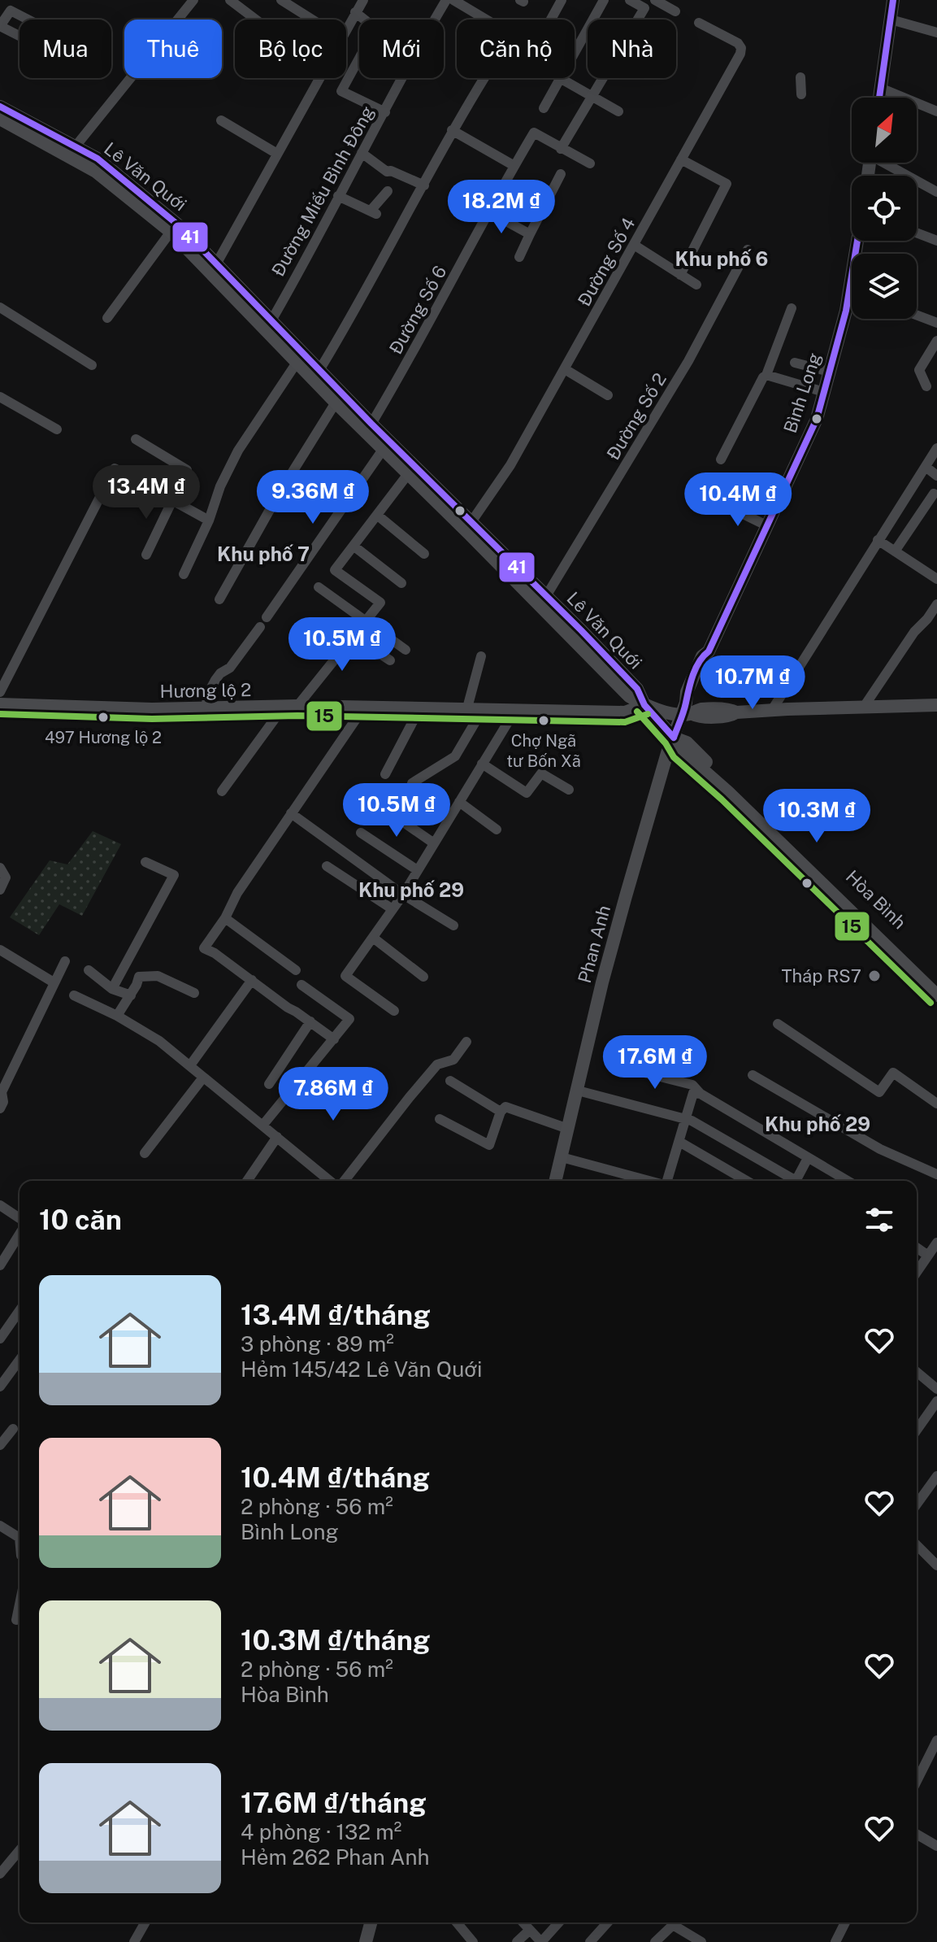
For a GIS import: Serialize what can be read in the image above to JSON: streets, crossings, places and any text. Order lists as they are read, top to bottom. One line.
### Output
{"streets":{"main road":["Lê Văn Quới","Bình Long","Hương lộ 2","Hòa Bình","Phan Anh"],"street":["Đường Miếu Bình Đông","Đường Số 4","Đường Số 6","Đường Số 2"]},"crossings":[["Lê Văn Quới","Đường Miếu Bình Đông"],["Lê Văn Quới","Đường Số 4"],["Lê Văn Quới","Đường Số 6"],["Lê Văn Quới","Đường Số 2"],["Lê Văn Quới","Hương lộ 2"],["Lê Văn Quới","Hòa Bình"],["Bình Long","Phan Anh"],["Hương lộ 2","Hòa Bình"],["Hòa Bình","Phan Anh"]],"districts":["Khu phố 6","Khu phố 7","Khu phố 29","Khu phố 29"],"places":["497 Hương lộ 2","Chợ Ngã tư Bốn Xã","Tháp RS7"],"lines":["transit line 41","transit line 15"],"north":"top right","page":{"chip":["Mua","Thuê","Bộ lọc","Mới","Căn hộ","Nhà"],"price":["18.2M ₫","13.4M ₫","9.36M ₫","10.4M ₫","10.5M ₫","10.7M ₫","10.5M ₫","10.3M ₫","17.6M ₫","7.86M ₫"],"heading":"10 căn","list":[{"name":"13.4M ₫/tháng","note":"3 phòng · 89 m² · Hẻm 145/42 Lê Văn Quới"},{"name":"10.4M ₫/tháng","note":"2 phòng · 56 m² · Bình Long"},{"name":"10.3M ₫/tháng","note":"2 phòng · 56 m² · Hòa Bình"},{"name":"17.6M ₫/tháng","note":"4 phòng · 132 m² · Hẻm 262 Phan Anh"}]}}
